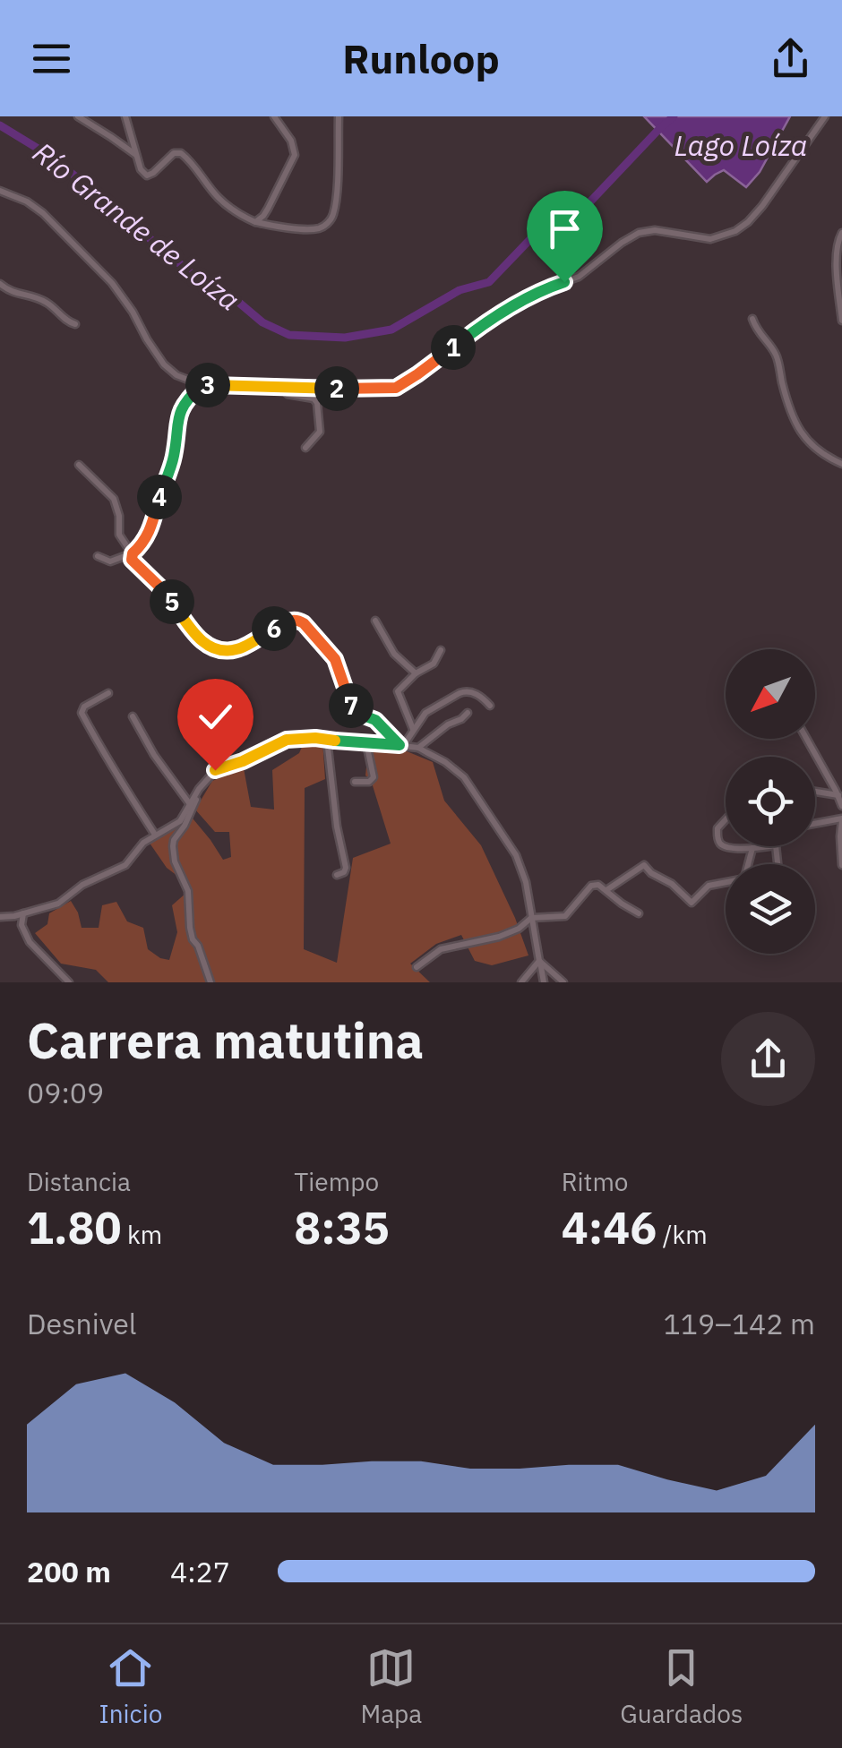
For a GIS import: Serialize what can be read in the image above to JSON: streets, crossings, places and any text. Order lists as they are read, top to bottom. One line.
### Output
{"water":["Lago Loíza","Río Grande de Loíza"],"north":"bottom left","page":{"header":"Runloop","pins":["1","3","2","4","5","6","7"],"heading":["Carrera matutina","09:09"],"stats":[["Distancia","1.80 km"],["Tiempo","8:35"],["Ritmo","4:46 /km"]],"chart":["Desnivel","119–142 m"],"list":[{"name":"200 m","note":"4:27"}],"tabs":["Inicio","Mapa","Guardados"]}}
